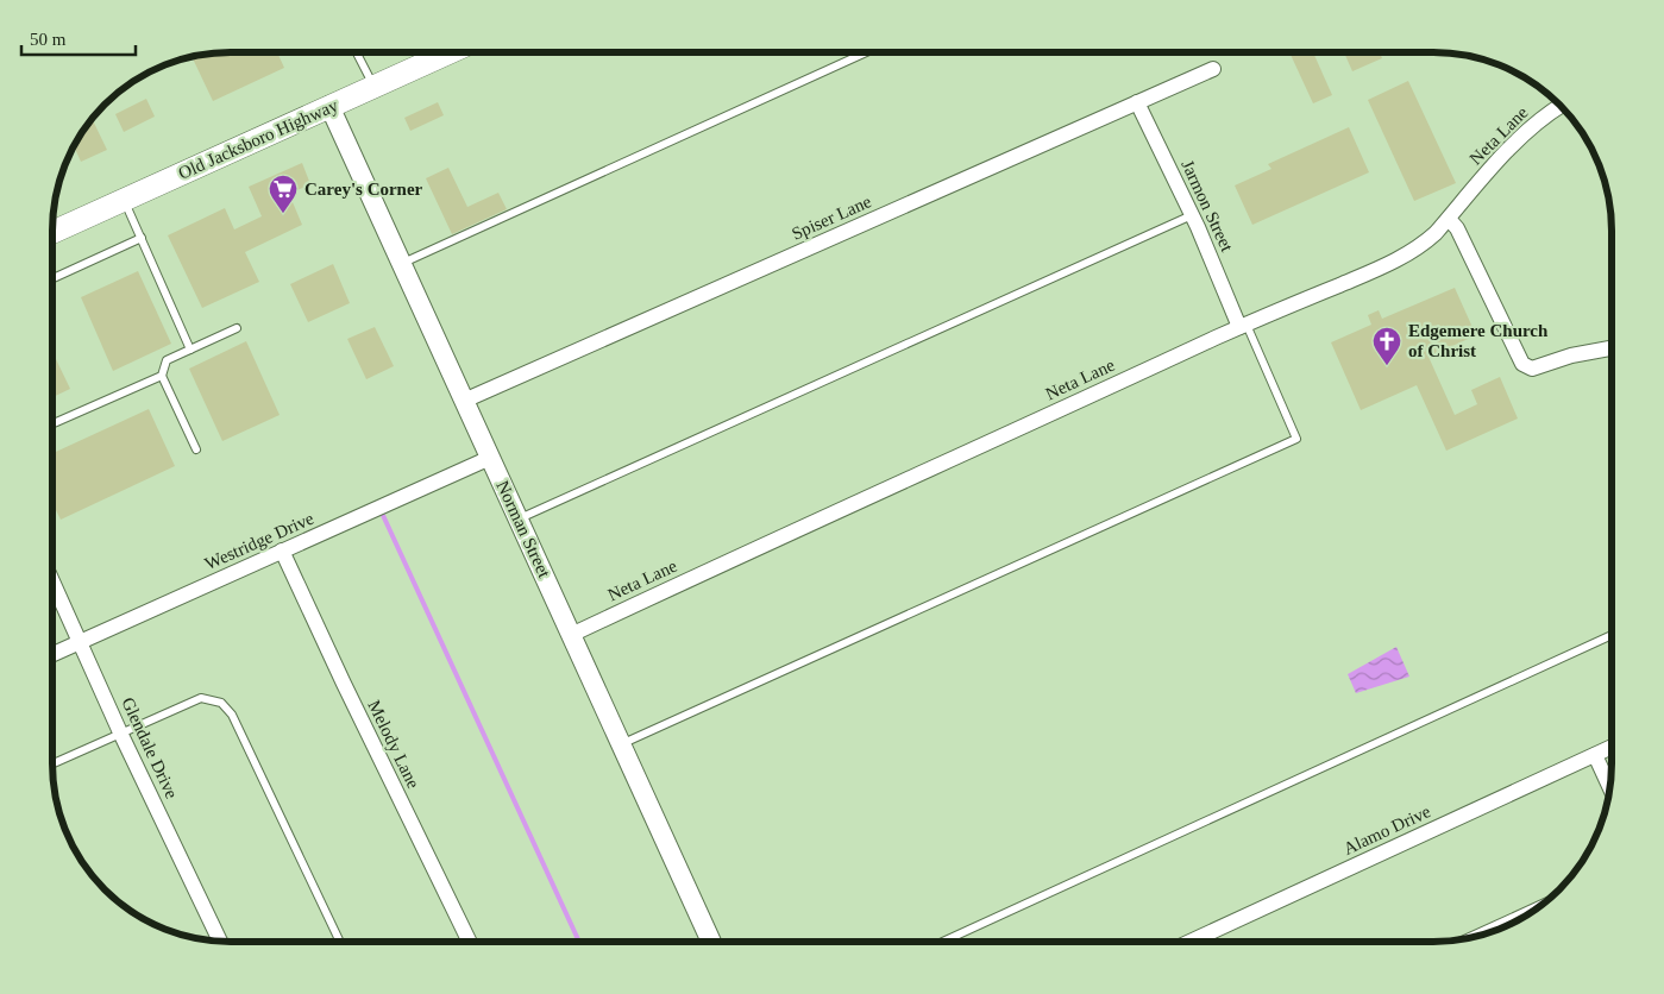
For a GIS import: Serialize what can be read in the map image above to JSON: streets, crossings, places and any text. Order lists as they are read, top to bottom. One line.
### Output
{"streets":{"main road":["Old Jacksboro Highway"],"street":["Neta Lane","Jarmon Street","Spiser Lane","Norman Street","Westridge Drive","Melody Lane","Glendale Drive","Alamo Drive"]},"crossings":[["Neta Lane","Jarmon Street"],["Neta Lane","Norman Street"],["Old Jacksboro Highway","Norman Street"],["Jarmon Street","Spiser Lane"],["Spiser Lane","Norman Street"],["Norman Street","Westridge Drive"],["Westridge Drive","Melody Lane"],["Westridge Drive","Glendale Drive"]],"places":{"supermarket":["Carey's Corner"],"church":["Edgemere Church of Christ"]},"scale_bar":"50 m"}
